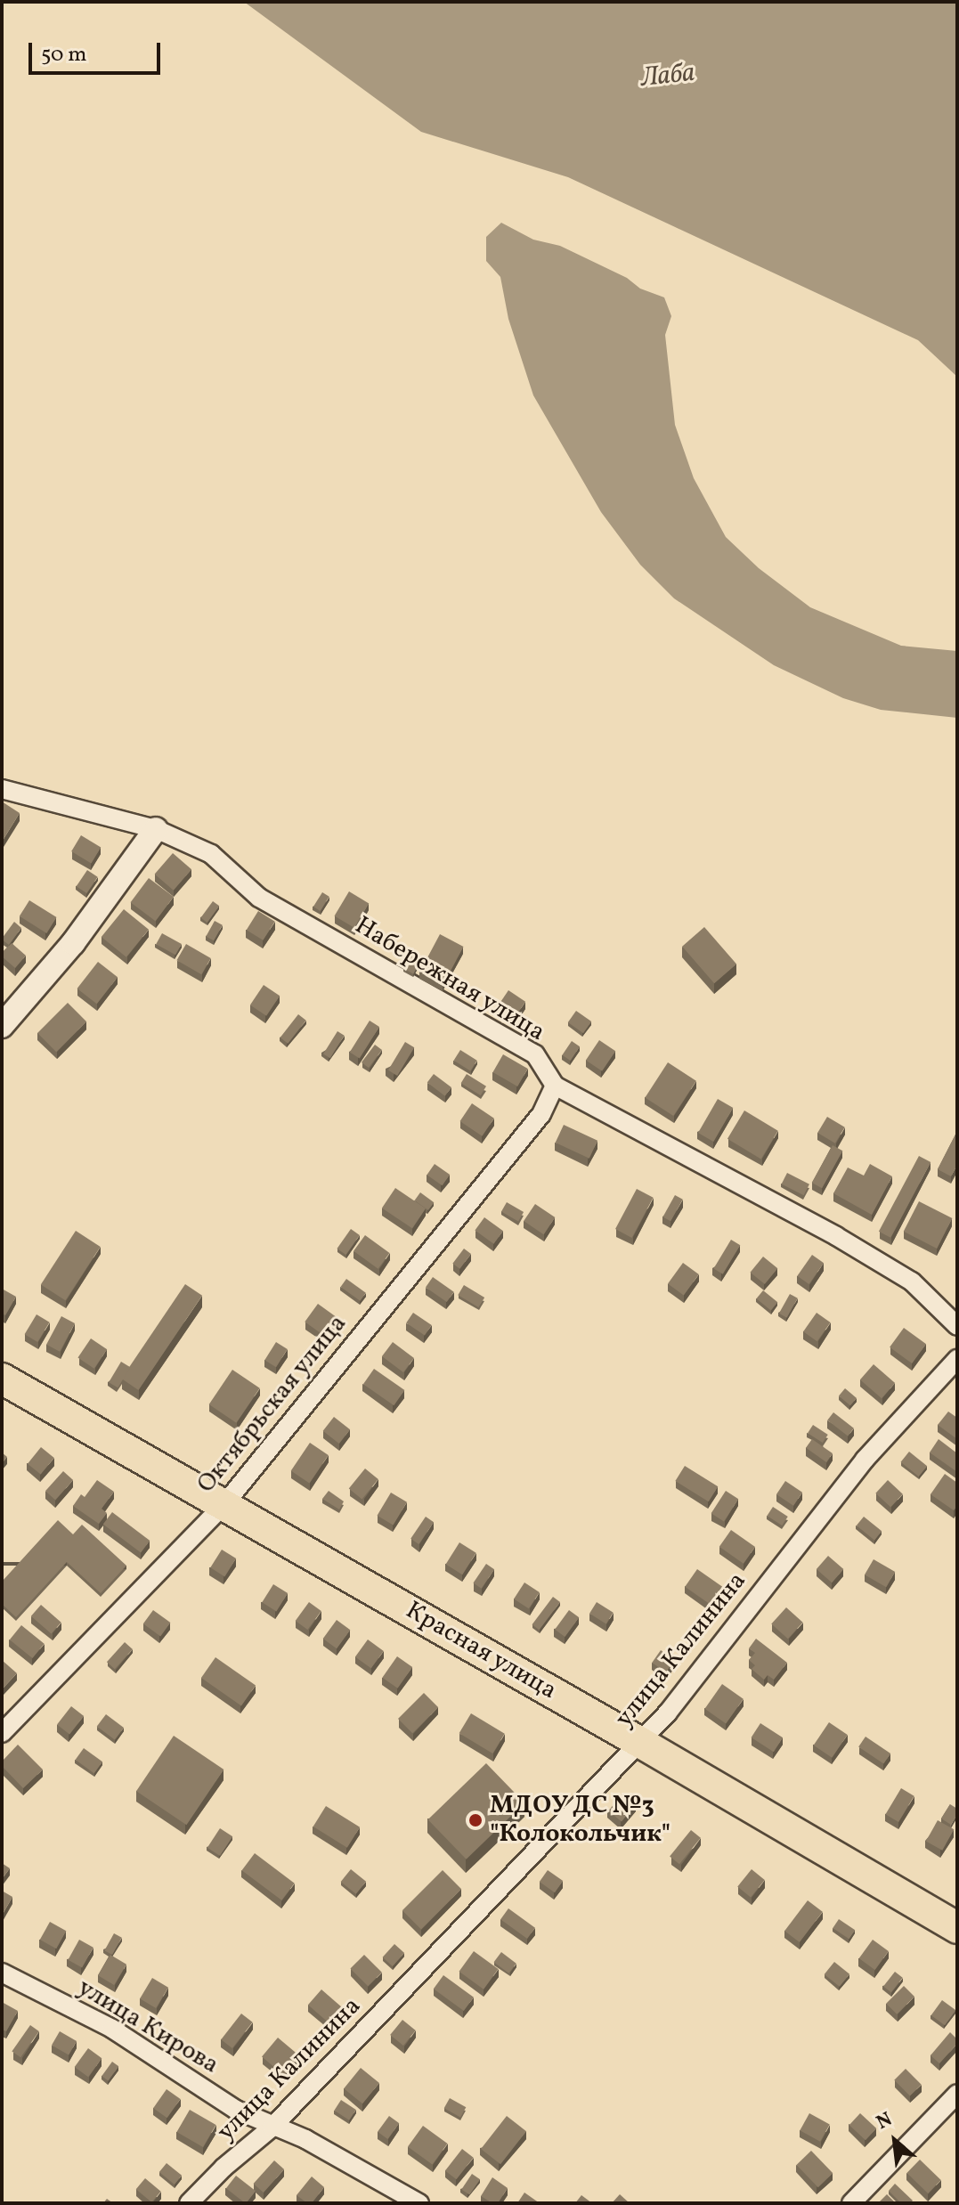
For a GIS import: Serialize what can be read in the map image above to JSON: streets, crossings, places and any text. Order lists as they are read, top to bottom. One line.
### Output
{"streets":{"main road":["Красная улица"],"street":["Набережная улица","Октябрьская улица","улица Калинина","улица Кирова"]},"crossings":[["Набережная улица","Октябрьская улица"],["Октябрьская улица","Красная улица"],["улица Калинина","Красная улица"],["улица Калинина","улица Кирова"]],"water":["Лаба"],"places":["МДОУ ДС №3 \"Колокольчик\""],"scale_bar":"50 m","north":"top left"}
